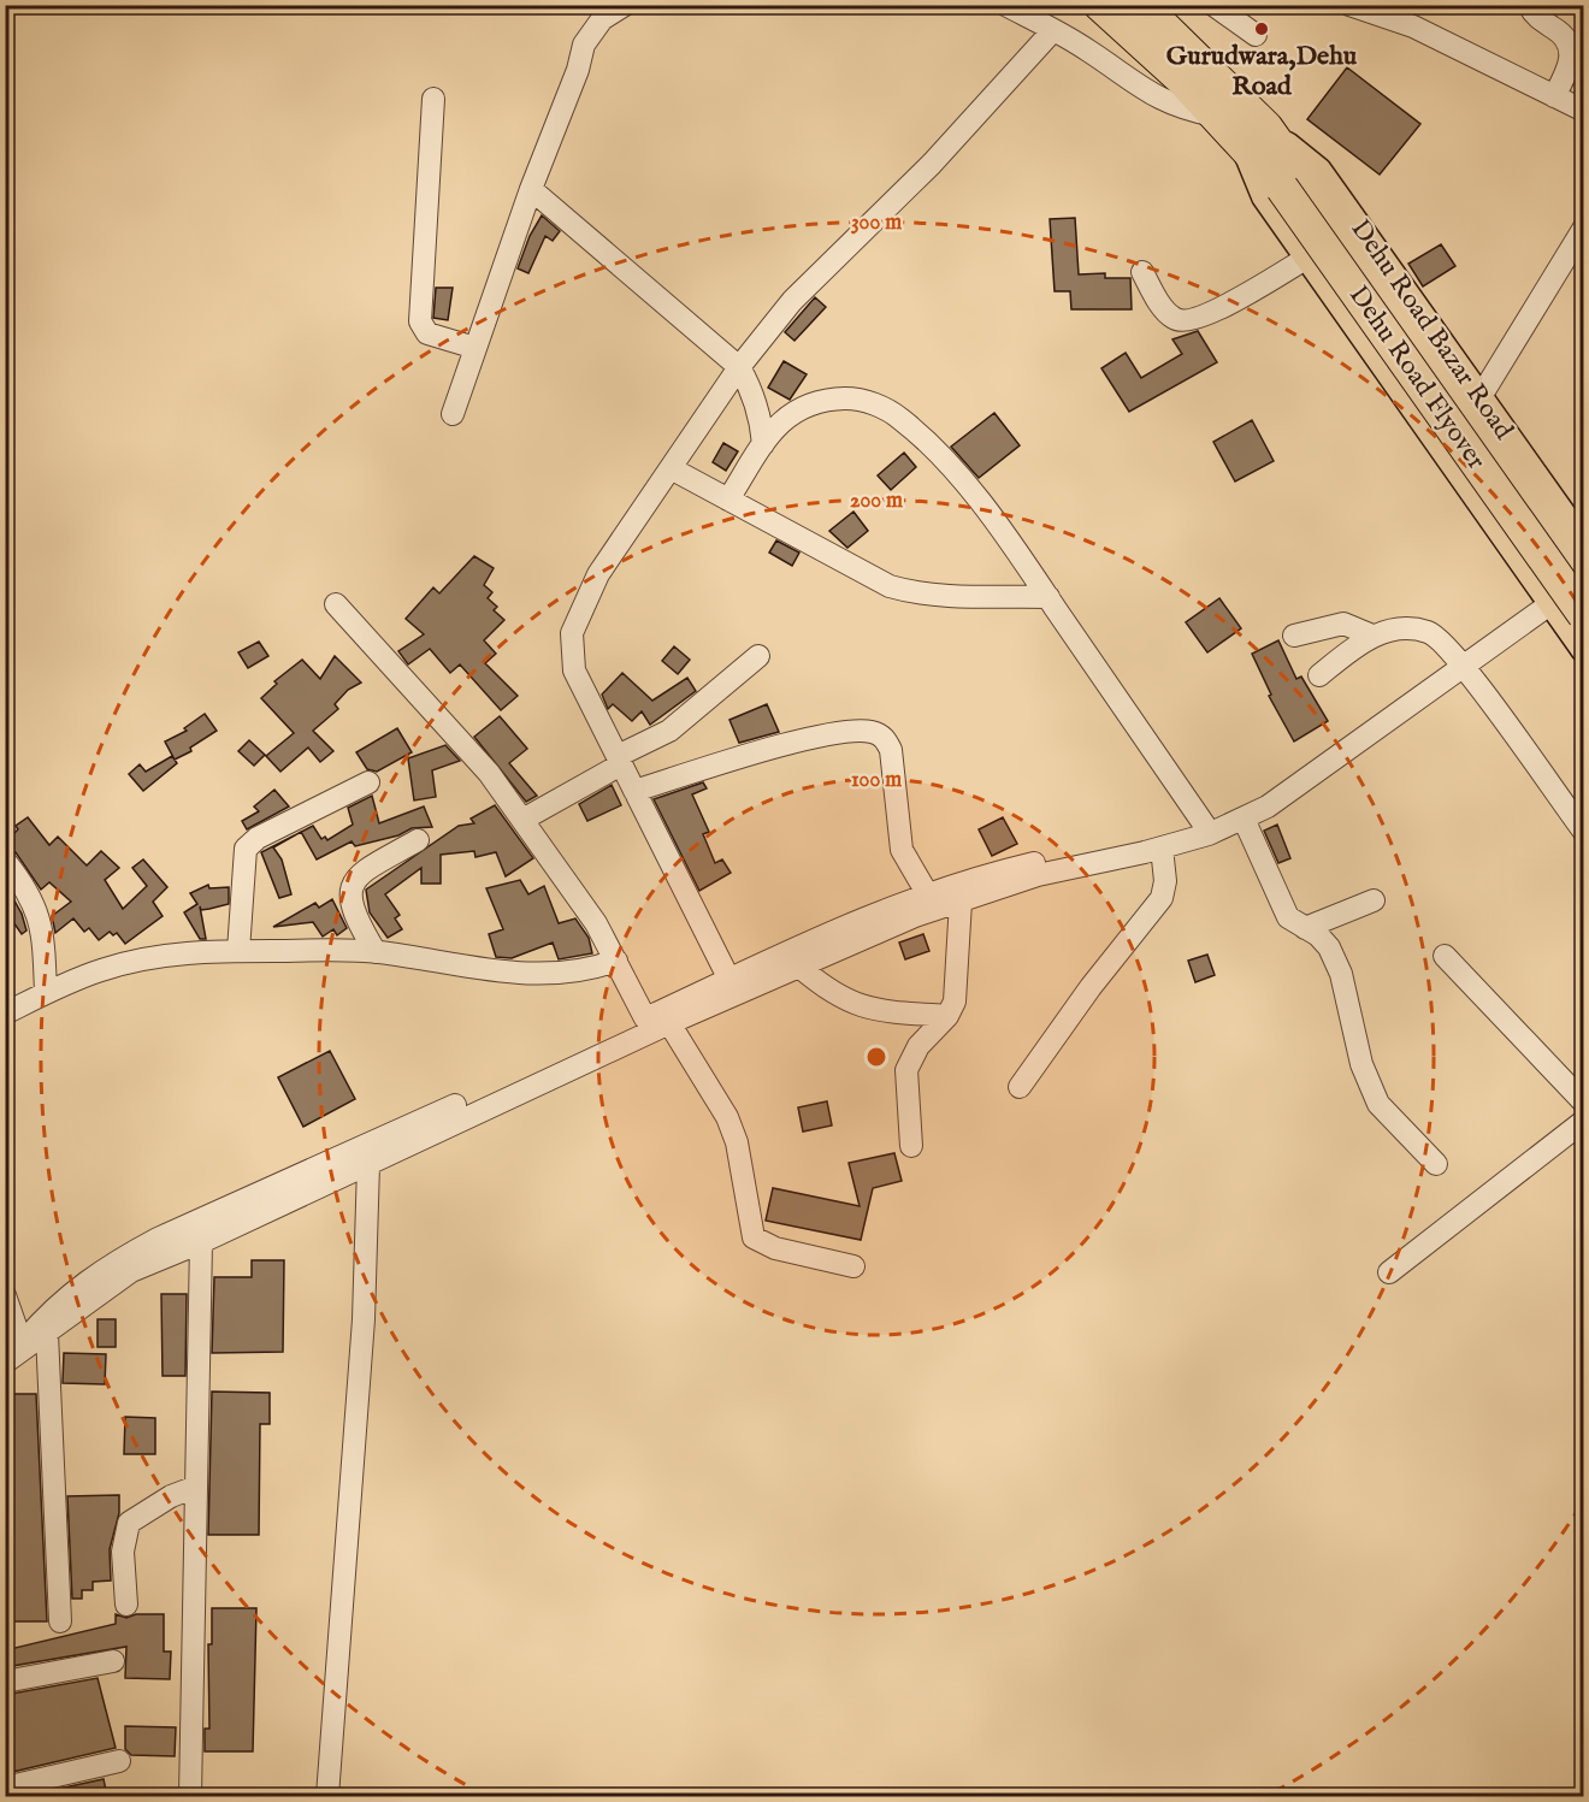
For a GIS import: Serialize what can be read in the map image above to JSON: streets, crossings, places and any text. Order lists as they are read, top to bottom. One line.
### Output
{"streets":{"highway":["Dehu Road Flyover"],"main road":["Dehu Road Bazar Road"]},"crossings":[["Dehu Road Bazar Road","Dehu Road Flyover"]],"places":["Gurudwara,Dehu Road"],"rings":["300 m","200 m","100 m"]}
